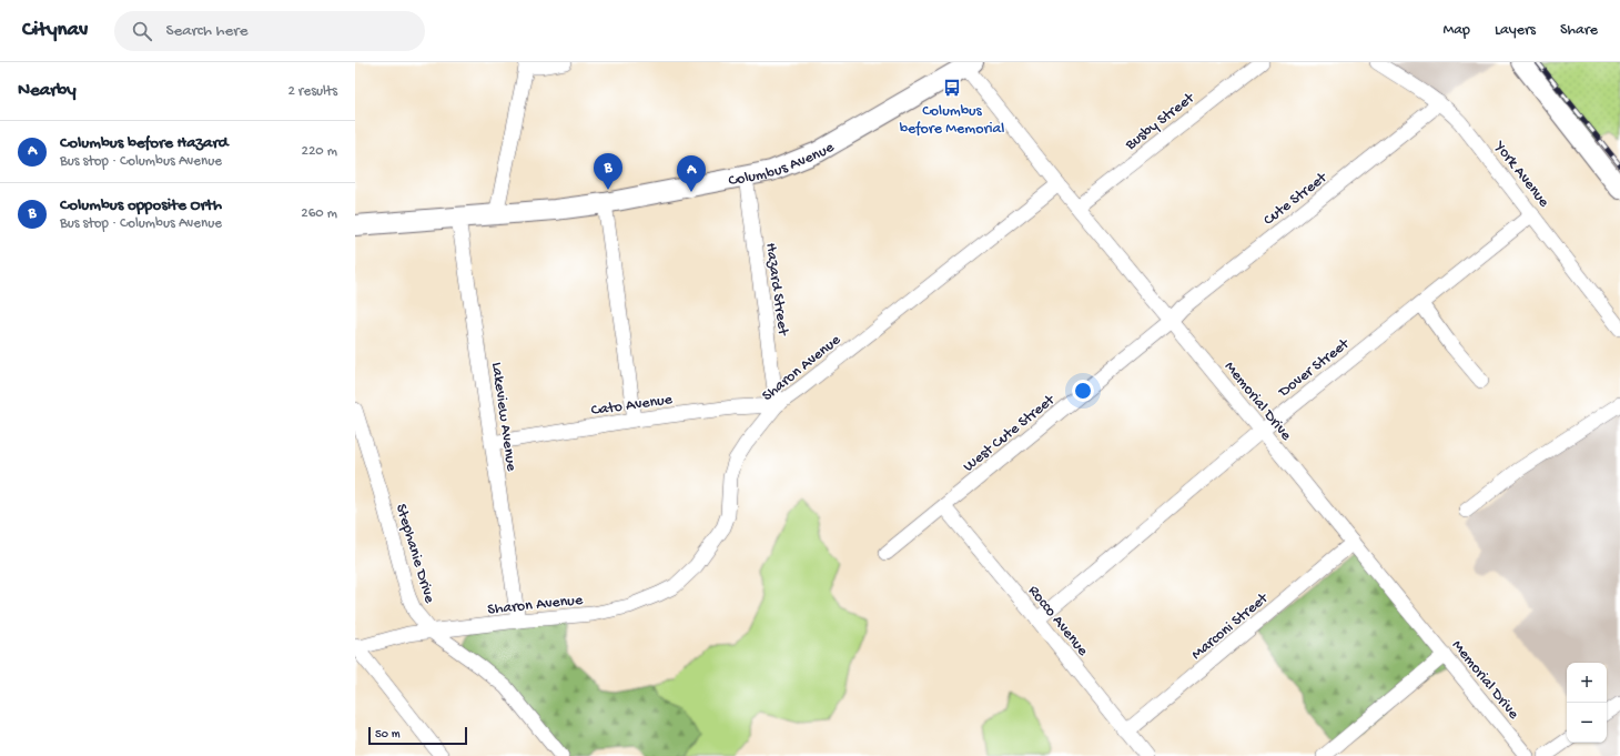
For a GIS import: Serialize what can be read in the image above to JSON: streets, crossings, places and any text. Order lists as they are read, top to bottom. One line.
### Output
{"streets":{"street":["Busby Street","Columbus Avenue","York Avenue","Cute Street","Hazard Street","Sharon Avenue","Dover Street","Memorial Drive","Cato Avenue","Lakeview Avenue","West Cute Street","Stephanie Drive","Rocco Avenue","Marconi Street"]},"crossings":[["Busby Street","Memorial Drive"],["Columbus Avenue","Hazard Street"],["Columbus Avenue","Memorial Drive"],["Columbus Avenue","Lakeview Avenue"],["York Avenue","Cute Street"],["York Avenue","Dover Street"],["Cute Street","Memorial Drive"],["Cute Street","West Cute Street"],["Hazard Street","Sharon Avenue"],["Hazard Street","Cato Avenue"],["Sharon Avenue","Memorial Drive"],["Sharon Avenue","Cato Avenue"],["Sharon Avenue","Lakeview Avenue"],["Sharon Avenue","Stephanie Drive"],["Dover Street","Memorial Drive"],["Dover Street","Rocco Avenue"],["Memorial Drive","West Cute Street"],["Memorial Drive","Marconi Street"],["Cato Avenue","Lakeview Avenue"],["West Cute Street","Rocco Avenue"],["Rocco Avenue","Marconi Street"]],"places":{"bus stop":["Columbus before Memorial"]},"scale_bar":"50 m","page":{"header":"Citynav","search":"Search here","nav":["Map","Layers","Share"],"heading":["Nearby","2 results"],"list":[{"mark":"A","name":"Columbus before Hazard","note":"Bus stop · Columbus Avenue","value":"220 m"},{"mark":"B","name":"Columbus opposite Orth","note":"Bus stop · Columbus Avenue","value":"260 m"}],"pins":["B","A"],"map_buttons":["+","−"],"scale":"50 m"}}
